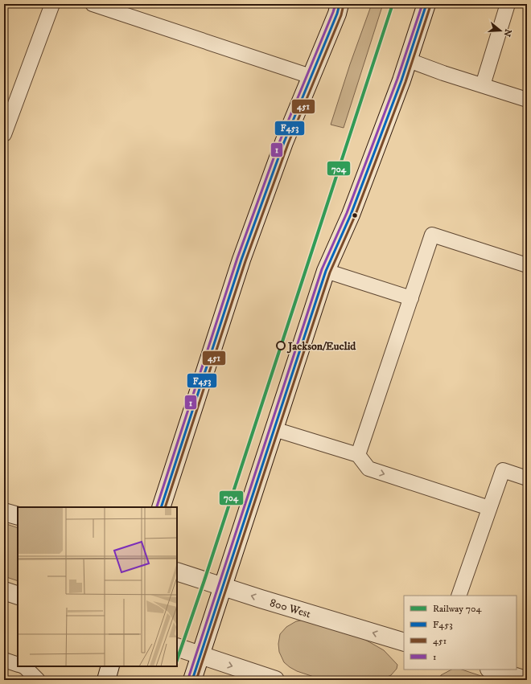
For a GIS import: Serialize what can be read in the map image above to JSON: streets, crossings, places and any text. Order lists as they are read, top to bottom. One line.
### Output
{"streets":{"main road":["800 West"]},"places":["Jackson/Euclid"],"lines":["rail line 704","transit line F453","transit line 1","transit line 451"],"legend":["Railway 704","F453","451","1"],"north":"right"}
